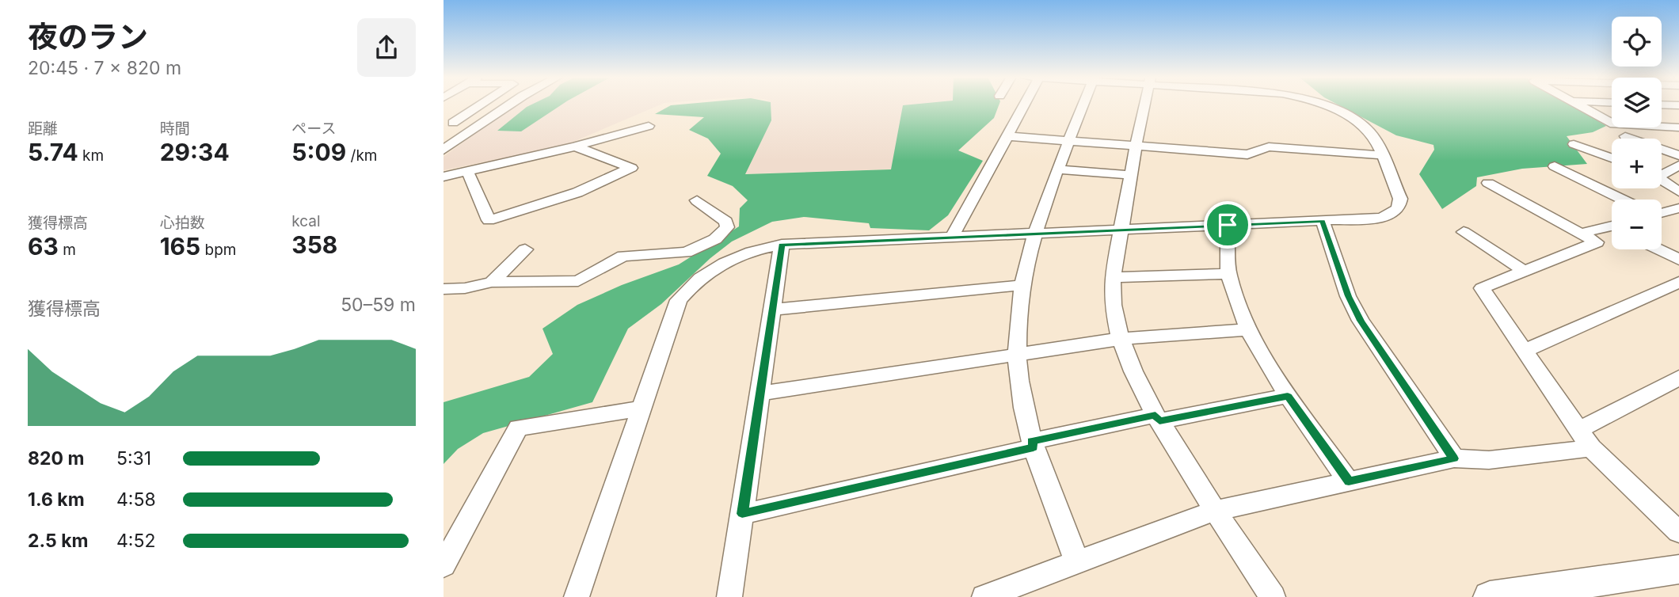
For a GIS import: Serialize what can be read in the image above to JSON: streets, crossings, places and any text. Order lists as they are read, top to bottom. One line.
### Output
{"page":{"heading":["夜のラン","20:45 · 7 × 820 m"],"map_buttons":["+","−"],"stats":[["距離","5.74 km"],["時間","29:34"],["ペース","5:09 /km"],["獲得標高","63 m"],["心拍数","165 bpm"],["kcal","358"]],"chart":["獲得標高","50–59 m"],"list":[{"name":"820 m","note":"5:31"},{"name":"1.6 km","note":"4:58"},{"name":"2.5 km","note":"4:52"}]}}
